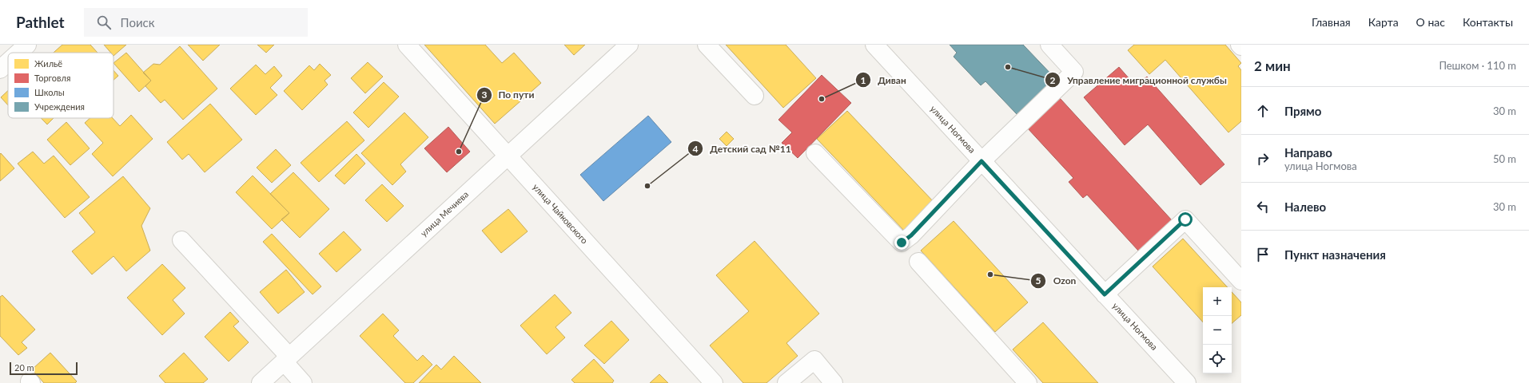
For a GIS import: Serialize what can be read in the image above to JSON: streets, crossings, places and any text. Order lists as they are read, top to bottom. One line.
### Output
{"streets":{"street":["улица Ногмова","улица Мечиева","улица Чайковского"]},"crossings":[["улица Мечиева","улица Чайковского"]],"places":["Управление миграционной службы","Диван","По пути","Детский сад №11","Ozon"],"legend":["Жильё","Торговля","Школы","Учреждения"],"scale_bar":"20 m","page":{"header":"Pathlet","search":"Поиск","nav":["Главная","Карта","О нас","Контакты"],"heading":["2 мин","Пешком · 110 m"],"list":[["Прямо","30 m"],["Направо","улица Ногмова","50 m"],["Налево","30 m"],"Пункт назначения"],"map_buttons":["+","−"],"scale":"20 m"}}
